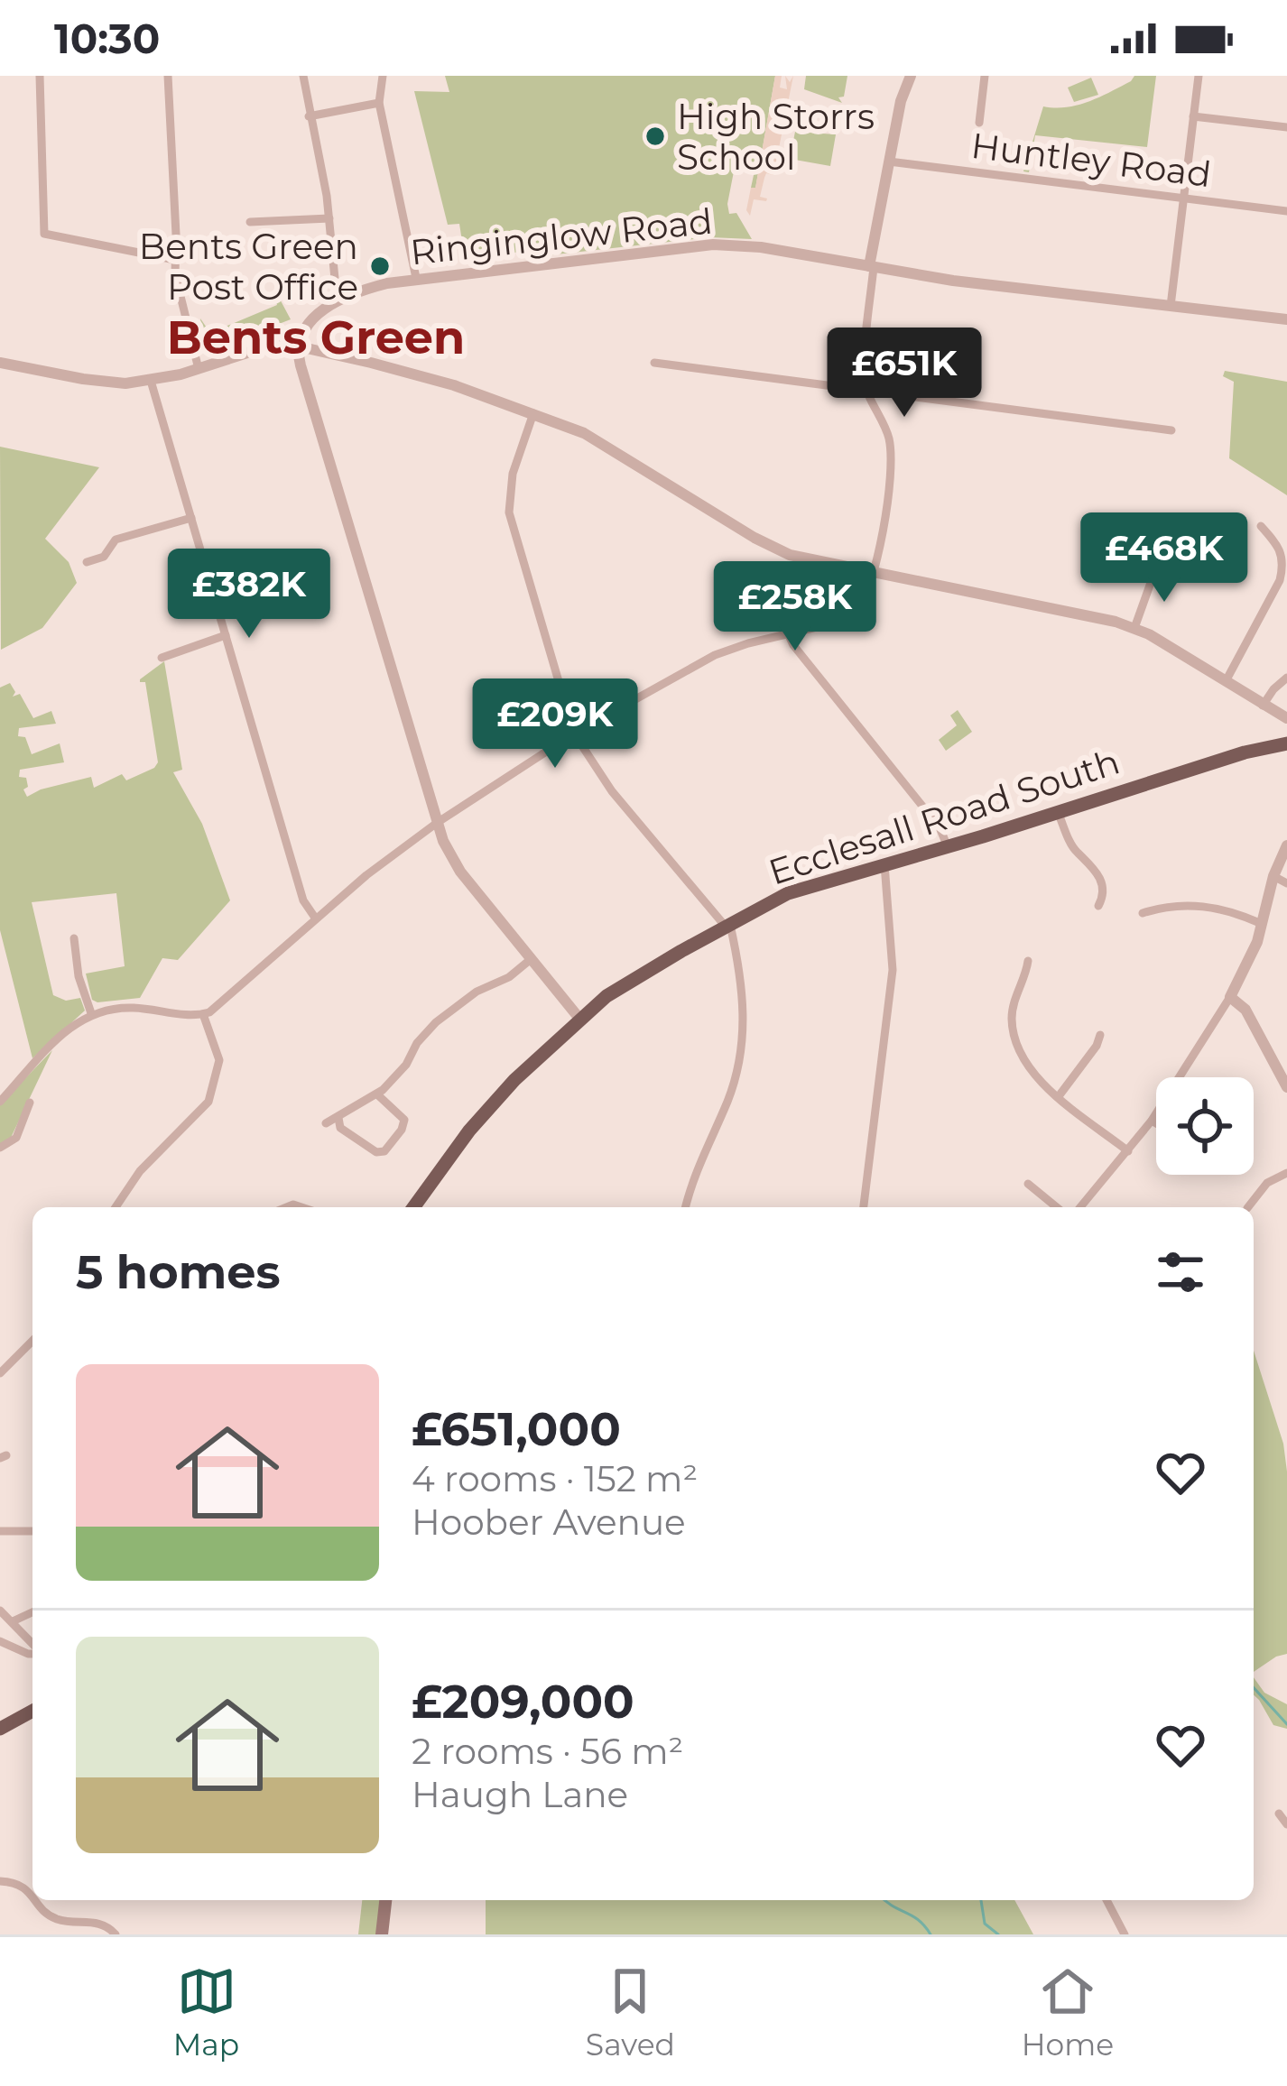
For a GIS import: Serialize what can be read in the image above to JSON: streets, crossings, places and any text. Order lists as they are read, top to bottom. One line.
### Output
{"streets":{"main road":["Ecclesall Road South"],"street":["Huntley Road","Ringinglow Road"]},"districts":["Bents Green"],"places":["High Storrs School","Bents Green Post Office"],"page":{"status":"10:30","price":["£651K","£468K","£382K","£258K","£209K"],"heading":"5 homes","list":[{"name":"£651,000","note":"4 rooms · 152 m² · Hoober Avenue"},{"name":"£209,000","note":"2 rooms · 56 m² · Haugh Lane"}],"tabs":["Map","Saved","Home"]}}
